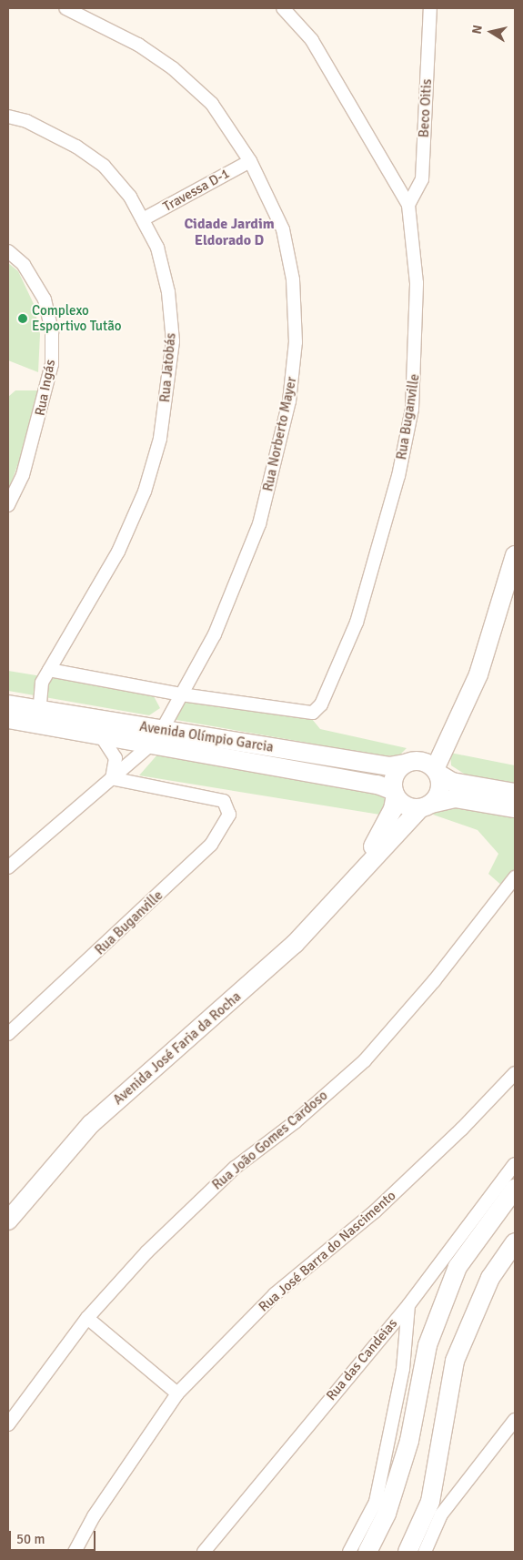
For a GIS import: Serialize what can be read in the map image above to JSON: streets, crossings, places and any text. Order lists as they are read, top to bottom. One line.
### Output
{"streets":{"street":["Beco Oitis","Travessa D-1","Rua Jatobás","Rua Ingás","Rua Buganville","Rua Norberto Mayer","Avenida Olímpio Garcia","Avenida José Faria da Rocha","Rua João Gomes Cardoso","Rua José Barra do Nascimento","Rua das Candeias"]},"crossings":[["Beco Oitis","Rua Buganville"],["Travessa D-1","Rua Jatobás"],["Travessa D-1","Rua Norberto Mayer"],["Rua Jatobás","Avenida Olímpio Garcia"],["Rua Buganville","Rua Norberto Mayer"],["Rua Norberto Mayer","Avenida Olímpio Garcia"],["Avenida Olímpio Garcia","Avenida José Faria da Rocha"]],"districts":["Cidade Jardim Eldorado D"],"places":["Complexo Esportivo Tutão"],"scale_bar":"50 m","north":"left"}
